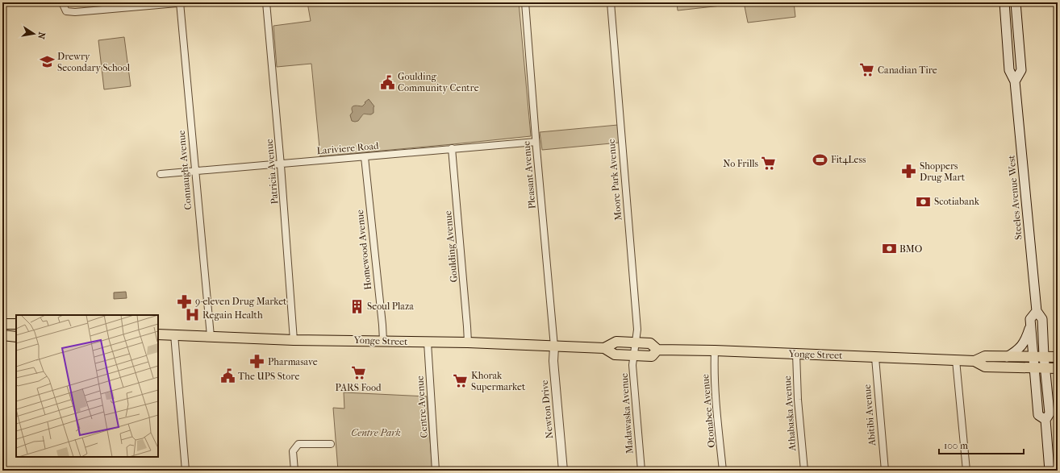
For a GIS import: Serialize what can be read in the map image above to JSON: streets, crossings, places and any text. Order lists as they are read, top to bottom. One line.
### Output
{"streets":{"main road":["Steeles Avenue West","Yonge Street"],"street":["Lariviere Road","Connaught Avenue","Patricia Avenue","Pleasant Avenue","Moore Park Avenue","Goulding Avenue","Homewood Avenue","Centre Avenue","Newton Drive","Otonabee Avenue","Madawaska Avenue","Athabaska Avenue","Abitibi Avenue"]},"crossings":[["Lariviere Road","Connaught Avenue"],["Lariviere Road","Patricia Avenue"],["Lariviere Road","Pleasant Avenue"],["Lariviere Road","Goulding Avenue"],["Lariviere Road","Homewood Avenue"],["Connaught Avenue","Yonge Street"],["Patricia Avenue","Yonge Street"],["Pleasant Avenue","Yonge Street"],["Pleasant Avenue","Newton Drive"],["Moore Park Avenue","Yonge Street"],["Moore Park Avenue","Madawaska Avenue"],["Steeles Avenue West","Yonge Street"],["Goulding Avenue","Yonge Street"],["Homewood Avenue","Yonge Street"],["Yonge Street","Centre Avenue"],["Yonge Street","Newton Drive"],["Yonge Street","Otonabee Avenue"],["Yonge Street","Madawaska Avenue"],["Yonge Street","Athabaska Avenue"],["Yonge Street","Abitibi Avenue"]],"parks":["Centre Park"],"places":{"school or university":["Drewry Secondary School"],"supermarket":["Canadian Tire","No Frills","PARS Food","Khorak Supermarket"],"public building":["Goulding Community Centre","The UPS Store"],"sports":["Fit4Less"],"pharmacy":["Shoppers Drug Mart","9-eleven Drug Market","Pharmasave"],"bank":["Scotiabank","BMO"],"building":["Seoul Plaza"],"hospital":["Regain Health"]},"scale_bar":"100 m","north":"right"}
